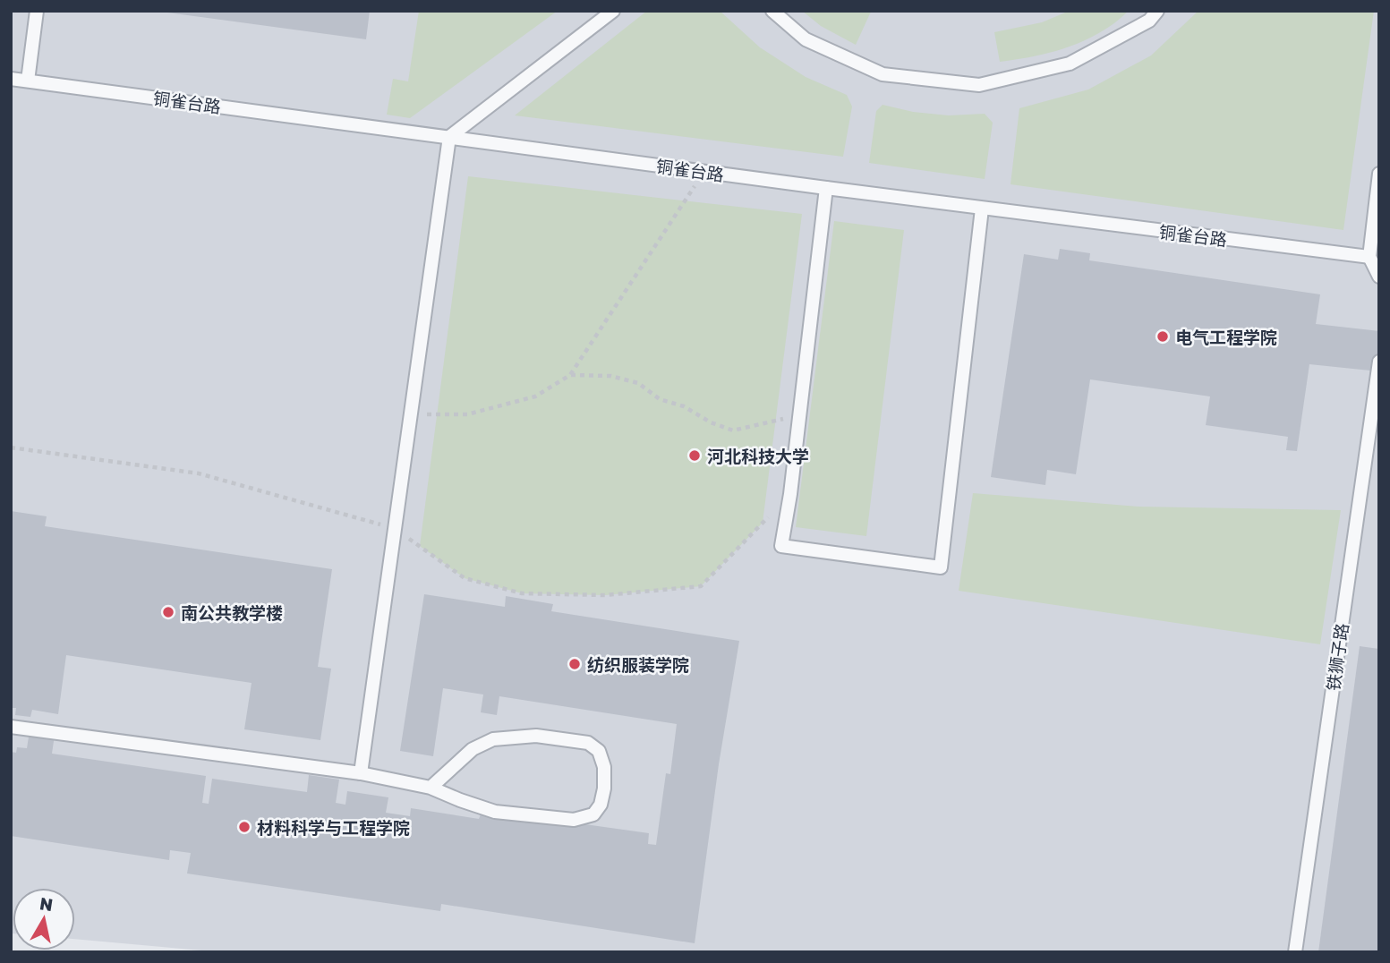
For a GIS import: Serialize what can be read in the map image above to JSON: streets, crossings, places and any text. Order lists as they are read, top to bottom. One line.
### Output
{"streets":{"lane":["铜雀台路","铁狮子路"]},"places":["电气工程学院","河北科技大学","南公共教学楼","纺织服装学院","材料科学与工程学院"],"north":"top"}
